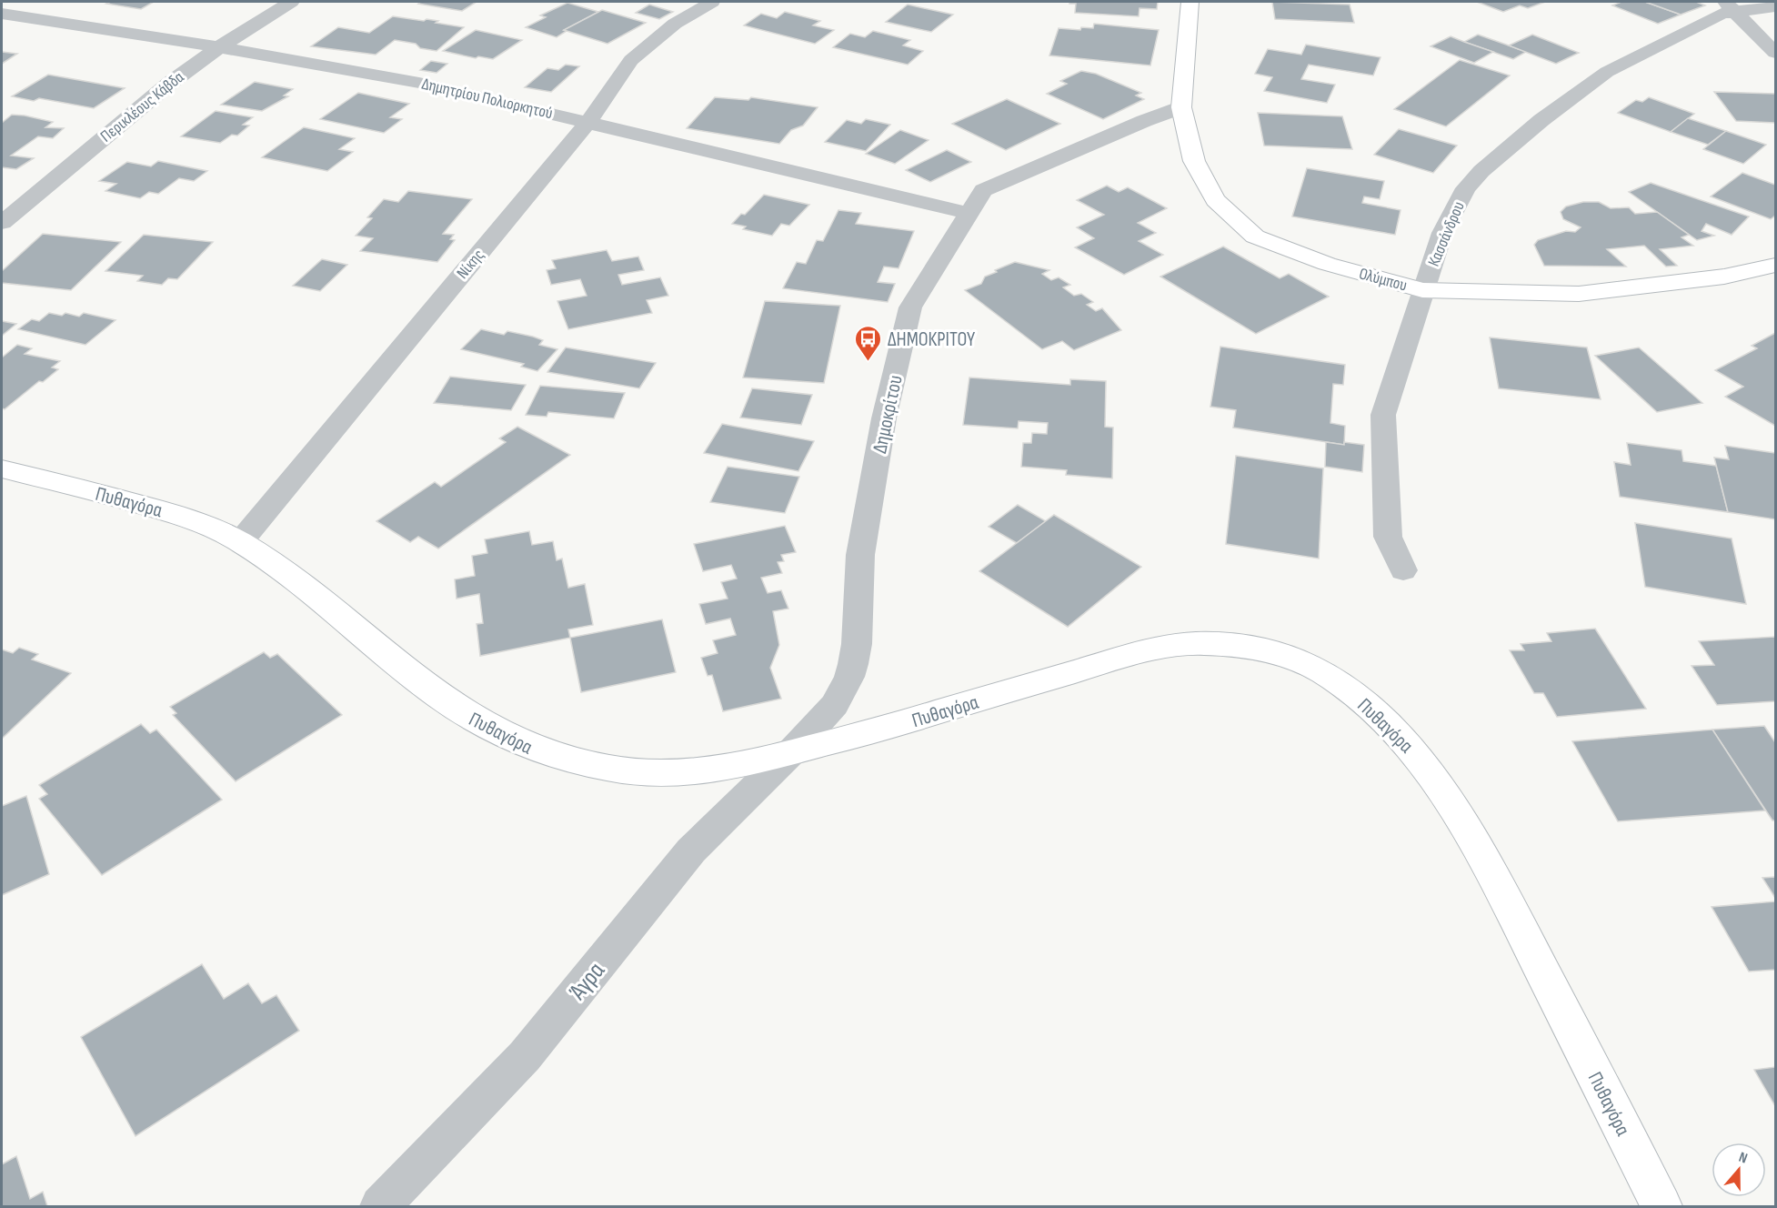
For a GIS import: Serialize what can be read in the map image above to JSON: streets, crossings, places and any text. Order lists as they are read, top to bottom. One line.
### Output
{"streets":{"street":["Δημητρίου Πολιορκητού","Περικλέους Κάβδα","Κασσάνδρου","Νίκης","Ολύμπου","Δημοκρίτου","Πυθαγόρα","Άγρα"]},"crossings":[["Δημητρίου Πολιορκητού","Περικλέους Κάβδα"],["Δημητρίου Πολιορκητού","Νίκης"],["Δημητρίου Πολιορκητού","Δημοκρίτου"],["Κασσάνδρου","Ολύμπου"],["Νίκης","Πυθαγόρα"],["Ολύμπου","Δημοκρίτου"],["Δημοκρίτου","Πυθαγόρα"],["Δημοκρίτου","Άγρα"],["Πυθαγόρα","Άγρα"]],"places":{"bus stop":["ΔΗΜΟΚΡΙΤΟΥ"]},"north":"top"}
